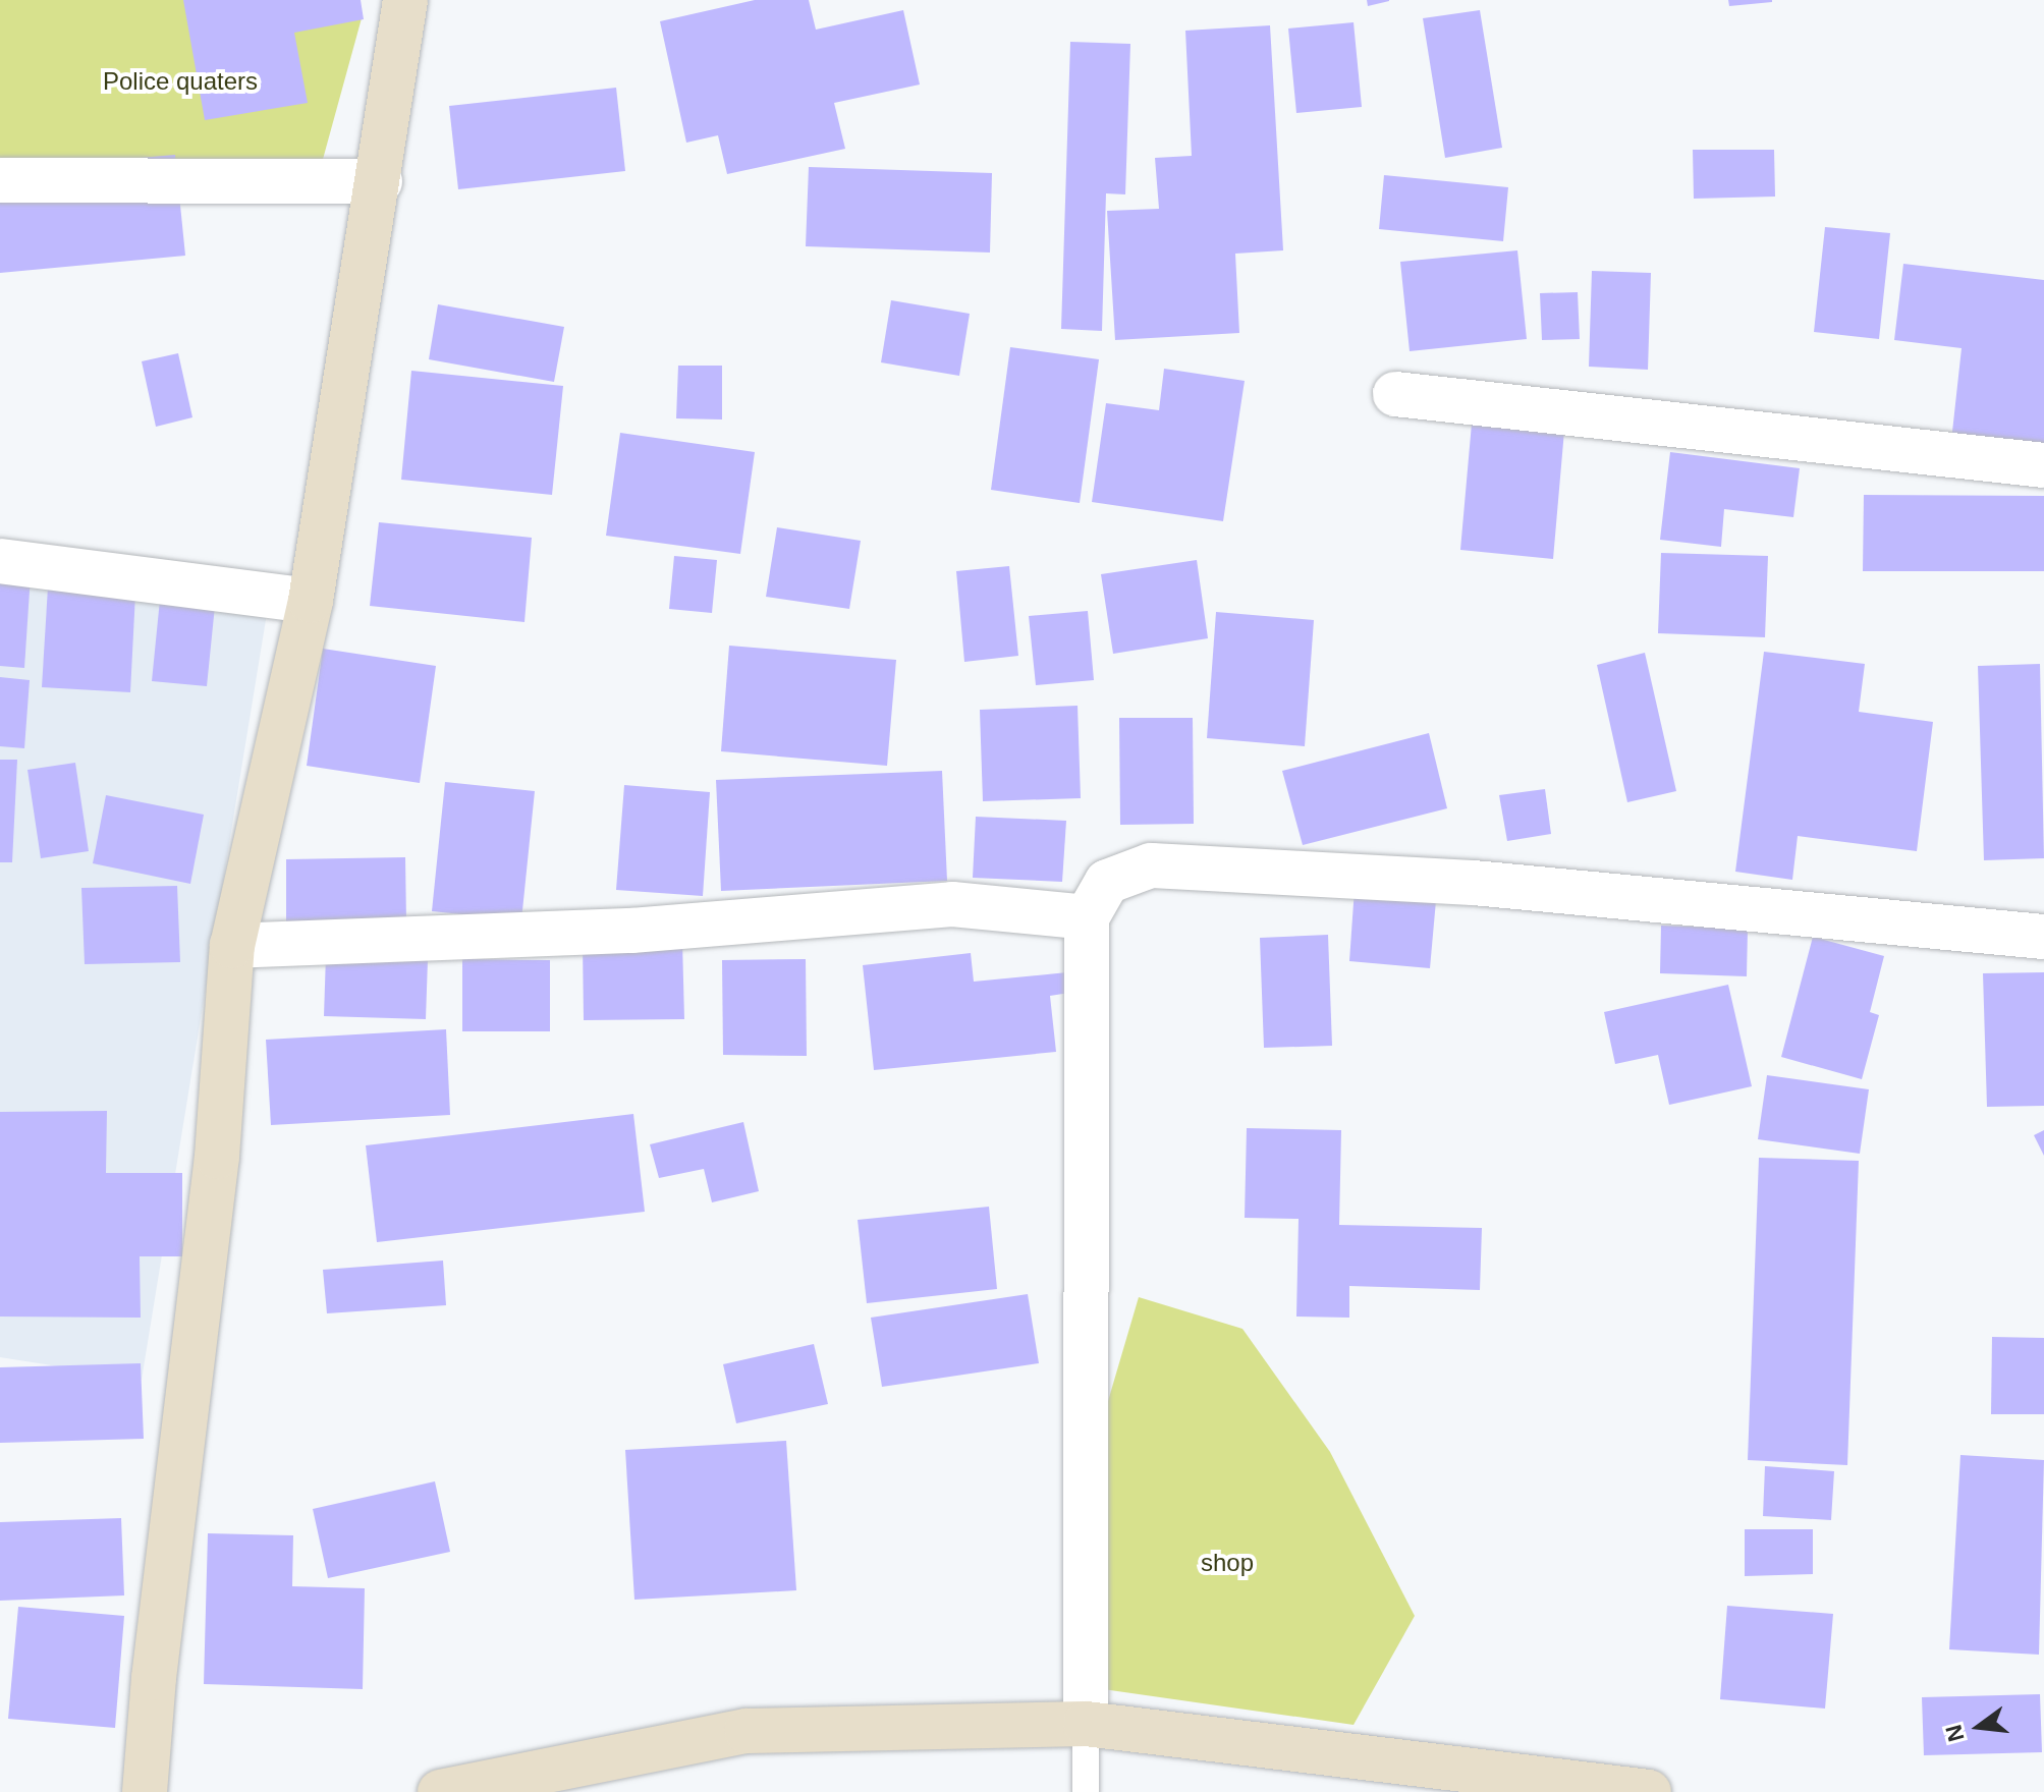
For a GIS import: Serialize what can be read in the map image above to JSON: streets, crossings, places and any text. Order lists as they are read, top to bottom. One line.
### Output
{"parks":["Police quaters","shop"],"north":"left"}
